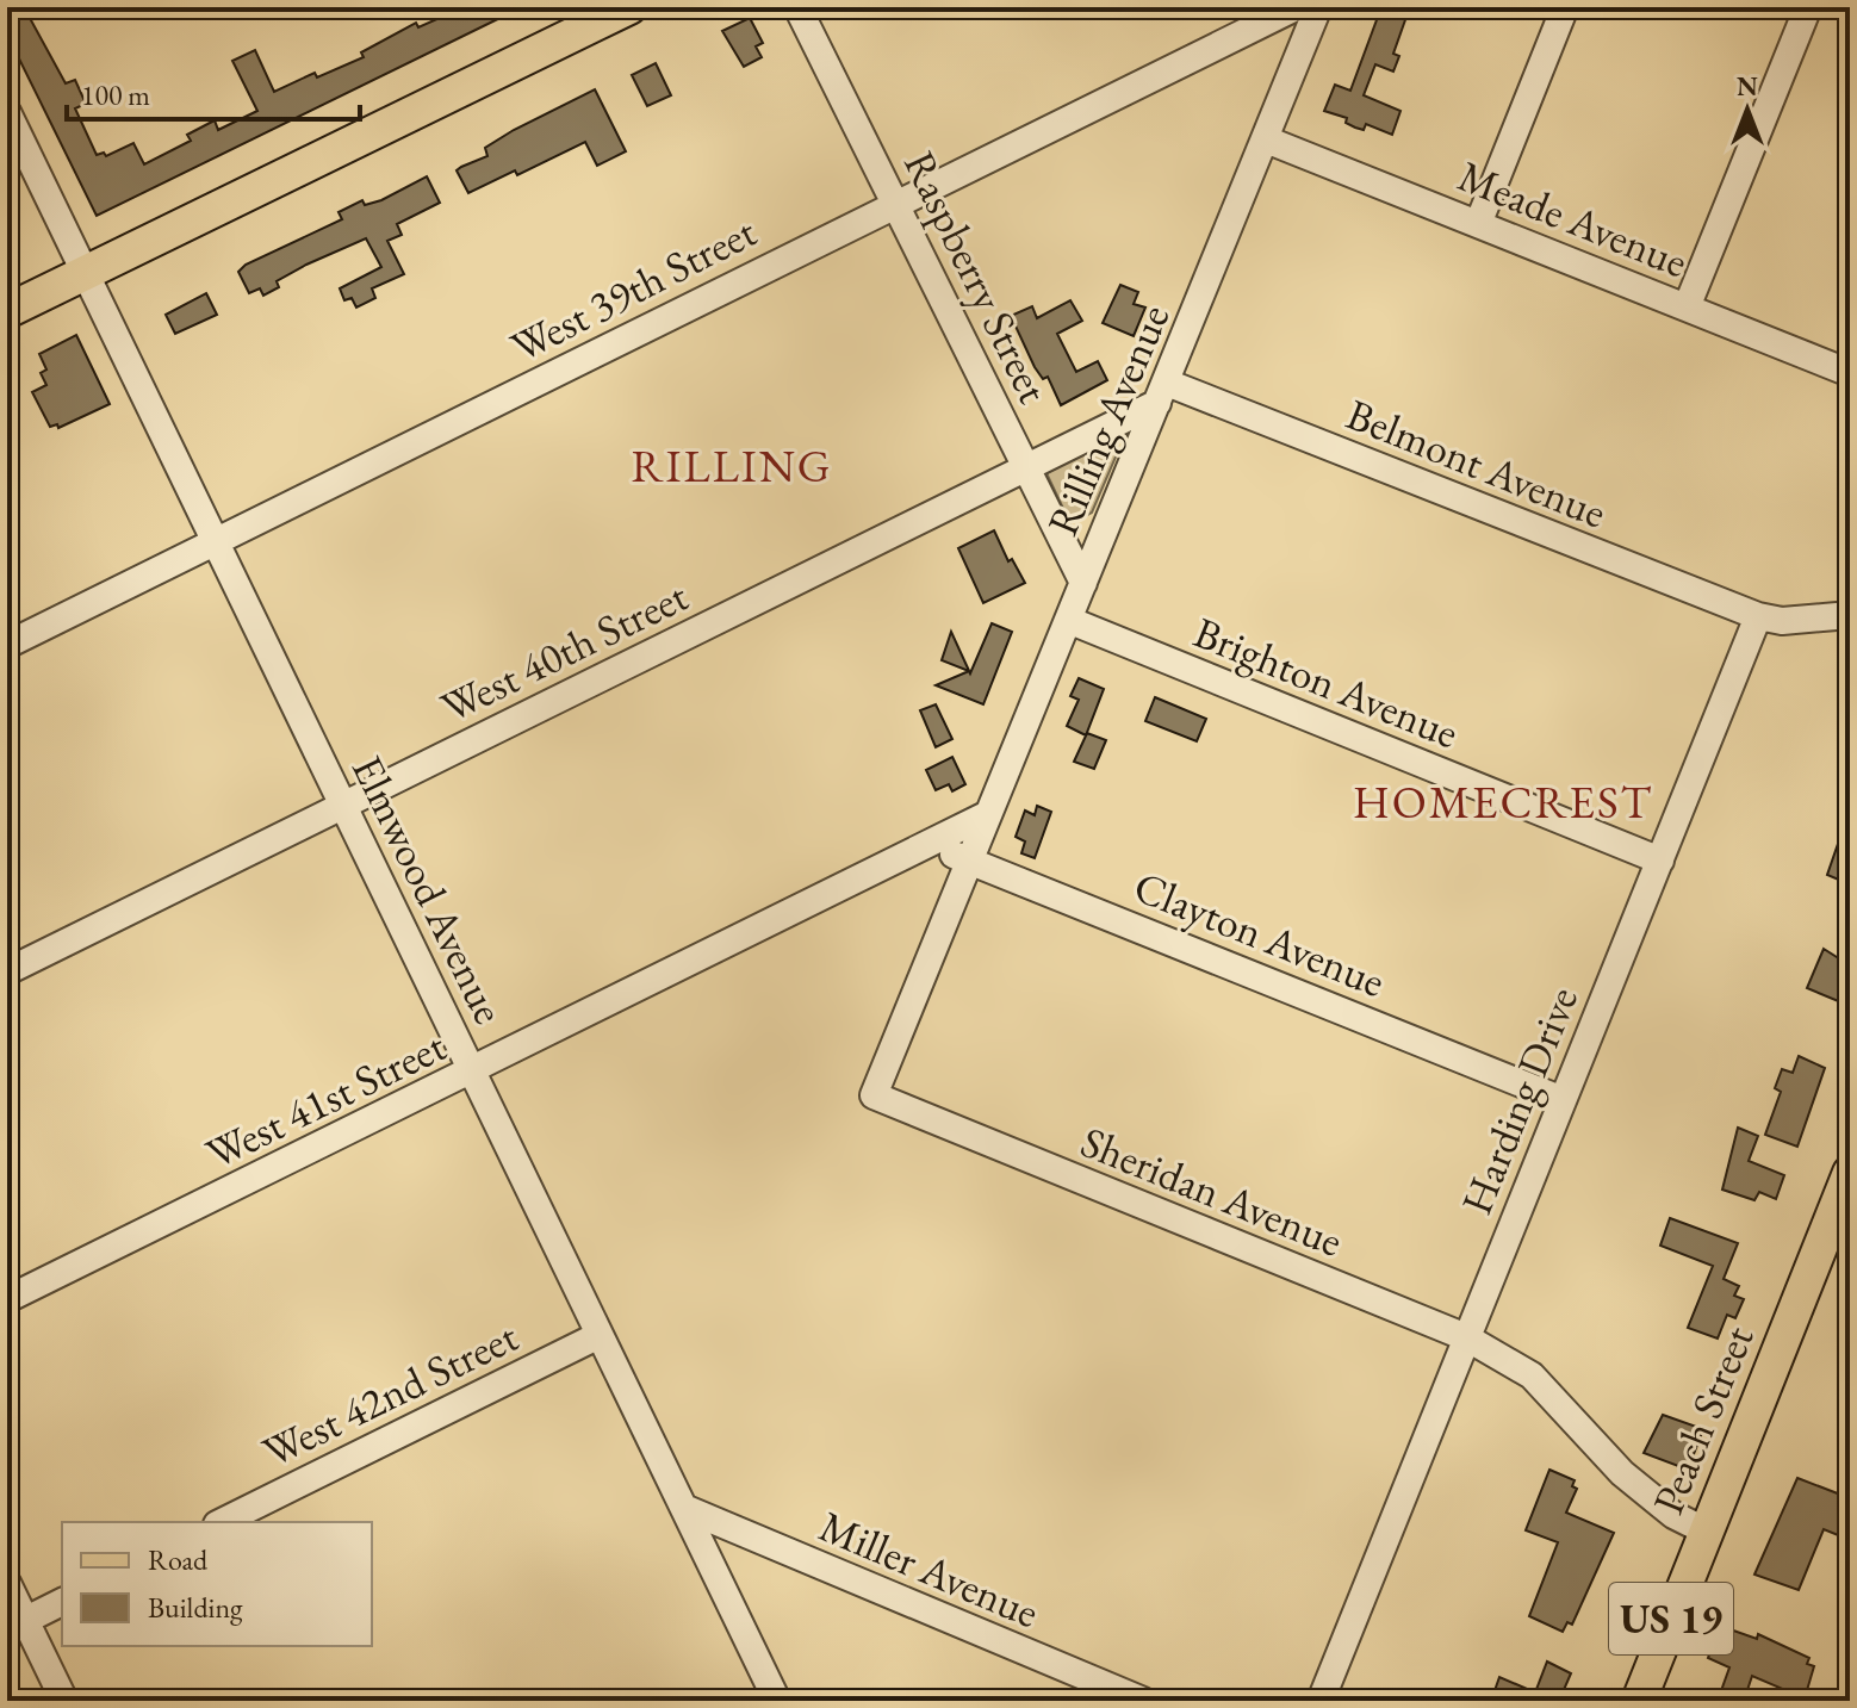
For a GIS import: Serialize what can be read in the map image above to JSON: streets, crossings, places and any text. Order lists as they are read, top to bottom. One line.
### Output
{"streets":{"main road":["Peach Street","US 19"],"street":["Meade Avenue","Raspberry Street","West 39th Street","Rilling Avenue","Belmont Avenue","West 40th Street","Brighton Avenue","Elmwood Avenue","Clayton Avenue","West 41st Street","Harding Drive","Sheridan Avenue","West 42nd Street","Miller Avenue"]},"crossings":[["Meade Avenue","Rilling Avenue"],["Raspberry Street","West 39th Street"],["Raspberry Street","Rilling Avenue"],["Raspberry Street","West 40th Street"],["West 39th Street","Elmwood Avenue"],["Rilling Avenue","Belmont Avenue"],["Rilling Avenue","West 40th Street"],["Rilling Avenue","Brighton Avenue"],["Rilling Avenue","Clayton Avenue"],["Rilling Avenue","West 41st Street"],["Rilling Avenue","Sheridan Avenue"],["Belmont Avenue","West 40th Street"],["Belmont Avenue","Harding Drive"],["West 40th Street","Elmwood Avenue"],["Brighton Avenue","Harding Drive"],["Elmwood Avenue","West 41st Street"],["Elmwood Avenue","West 42nd Street"],["Elmwood Avenue","Miller Avenue"],["Clayton Avenue","West 41st Street"],["Clayton Avenue","Harding Drive"],["Clayton Avenue","Sheridan Avenue"],["Harding Drive","Sheridan Avenue"],["Sheridan Avenue","Peach Street"]],"districts":["RILLING","HOMECREST"],"legend":["Road","Building"],"scale_bar":"100 m","north":"top"}
